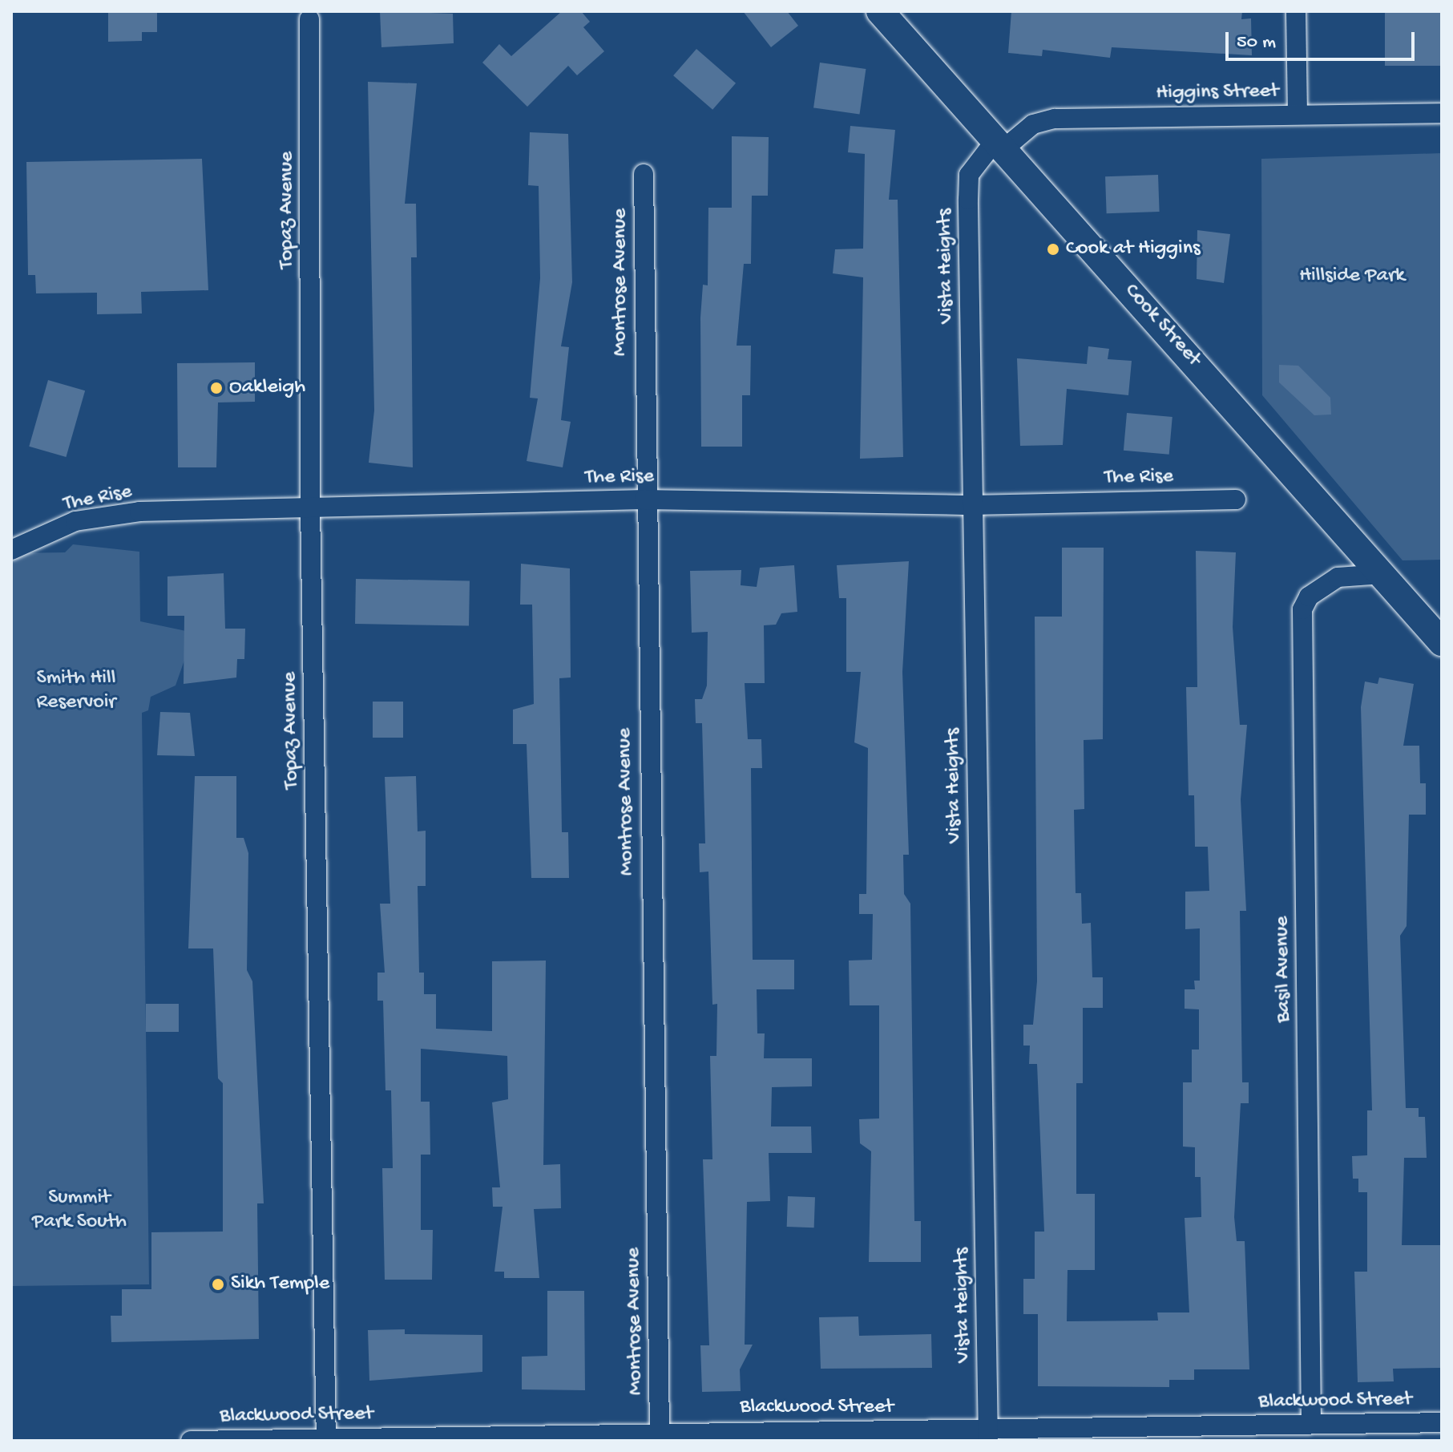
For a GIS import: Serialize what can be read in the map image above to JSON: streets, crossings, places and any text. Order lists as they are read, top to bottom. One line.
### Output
{"streets":{"main road":["Cook Street"],"street":["Higgins Street","Topaz Avenue","Vista Heights","Montrose Avenue","The Rise","Basil Avenue","Blackwood Street"]},"crossings":[["Higgins Street","Vista Heights"],["Higgins Street","Cook Street"],["Topaz Avenue","The Rise"],["Topaz Avenue","Blackwood Street"],["Vista Heights","Cook Street"],["Vista Heights","The Rise"],["Vista Heights","Blackwood Street"],["Montrose Avenue","The Rise"],["Montrose Avenue","Blackwood Street"],["Cook Street","Basil Avenue"],["Basil Avenue","Blackwood Street"]],"parks":["Hillside Park","Smith Hill Reservoir","Summit Park South"],"places":["Cook at Higgins","Oakleigh","Sikh Temple"],"scale_bar":"50 m"}
